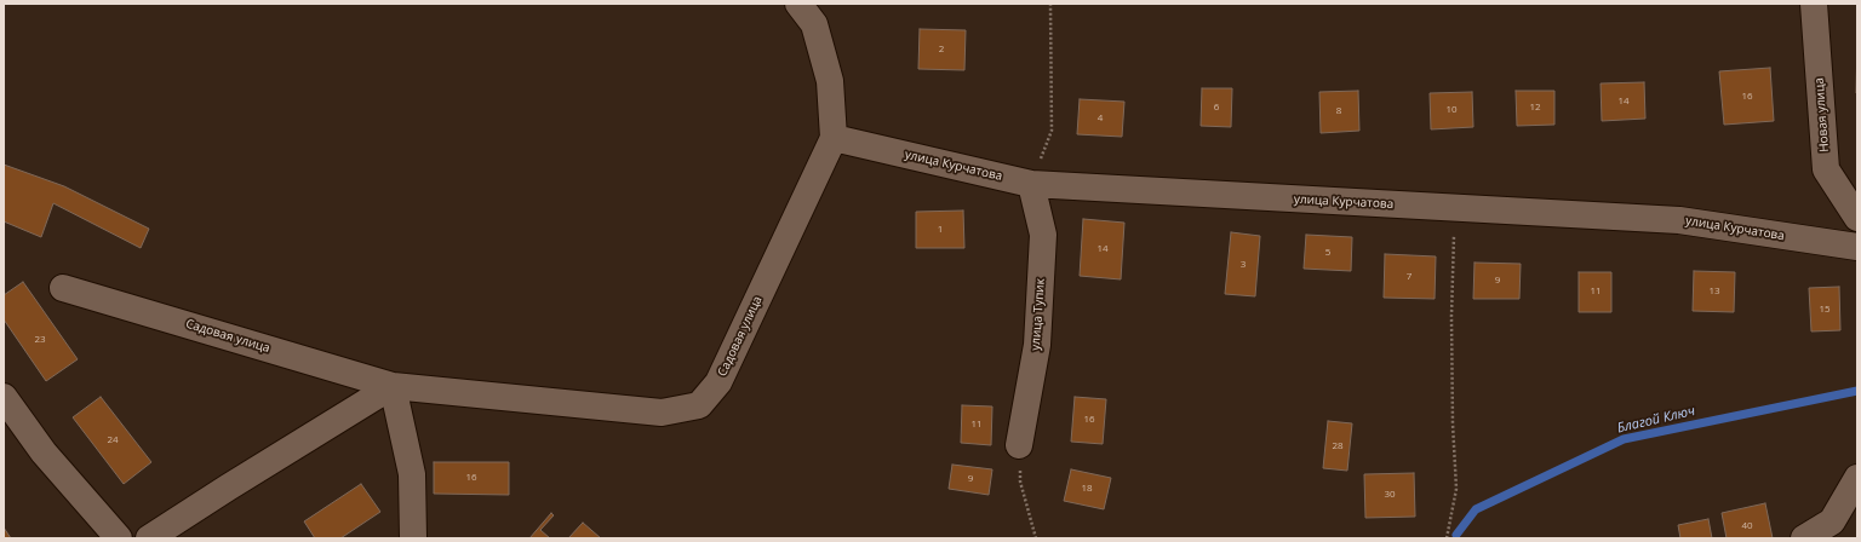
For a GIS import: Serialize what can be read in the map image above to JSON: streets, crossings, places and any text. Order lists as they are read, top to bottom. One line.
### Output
{"streets":{"street":["Новая улица","улица Курчатова","улица Тупик","Садовая улица"]},"crossings":[["улица Курчатова","улица Тупик"],["улица Курчатова","Садовая улица"]],"water":["Благой Ключ"],"house_numbers":["2","16","14","6","12","10","8","4","1","14","5","3","7","9","11","13","15","23","16","11","24","28","16","9","18","30","40"]}
